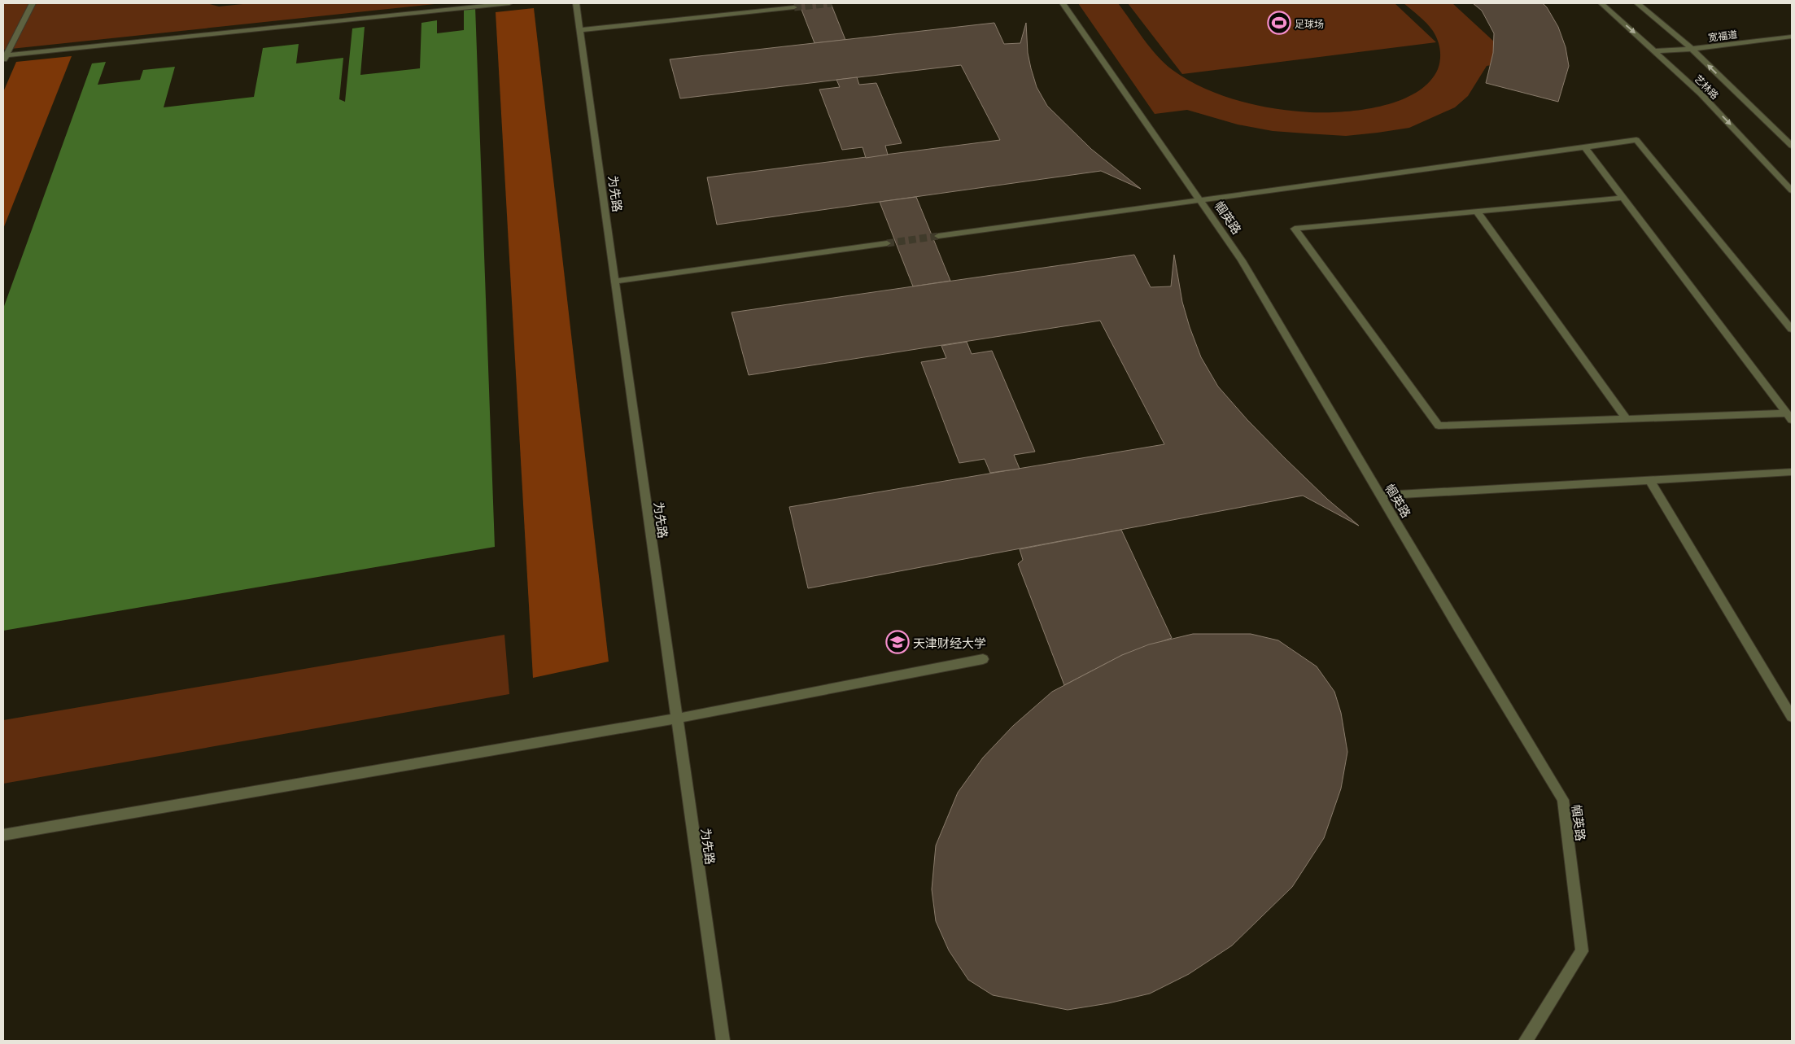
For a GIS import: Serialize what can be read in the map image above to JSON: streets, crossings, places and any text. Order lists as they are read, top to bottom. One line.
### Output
{"streets":{"street":["宽福道","艺林路","为先路","帼英路"]},"crossings":[["宽福道","艺林路"]],"places":{"sports":["足球场"],"school or university":["天津财经大学"]}}
